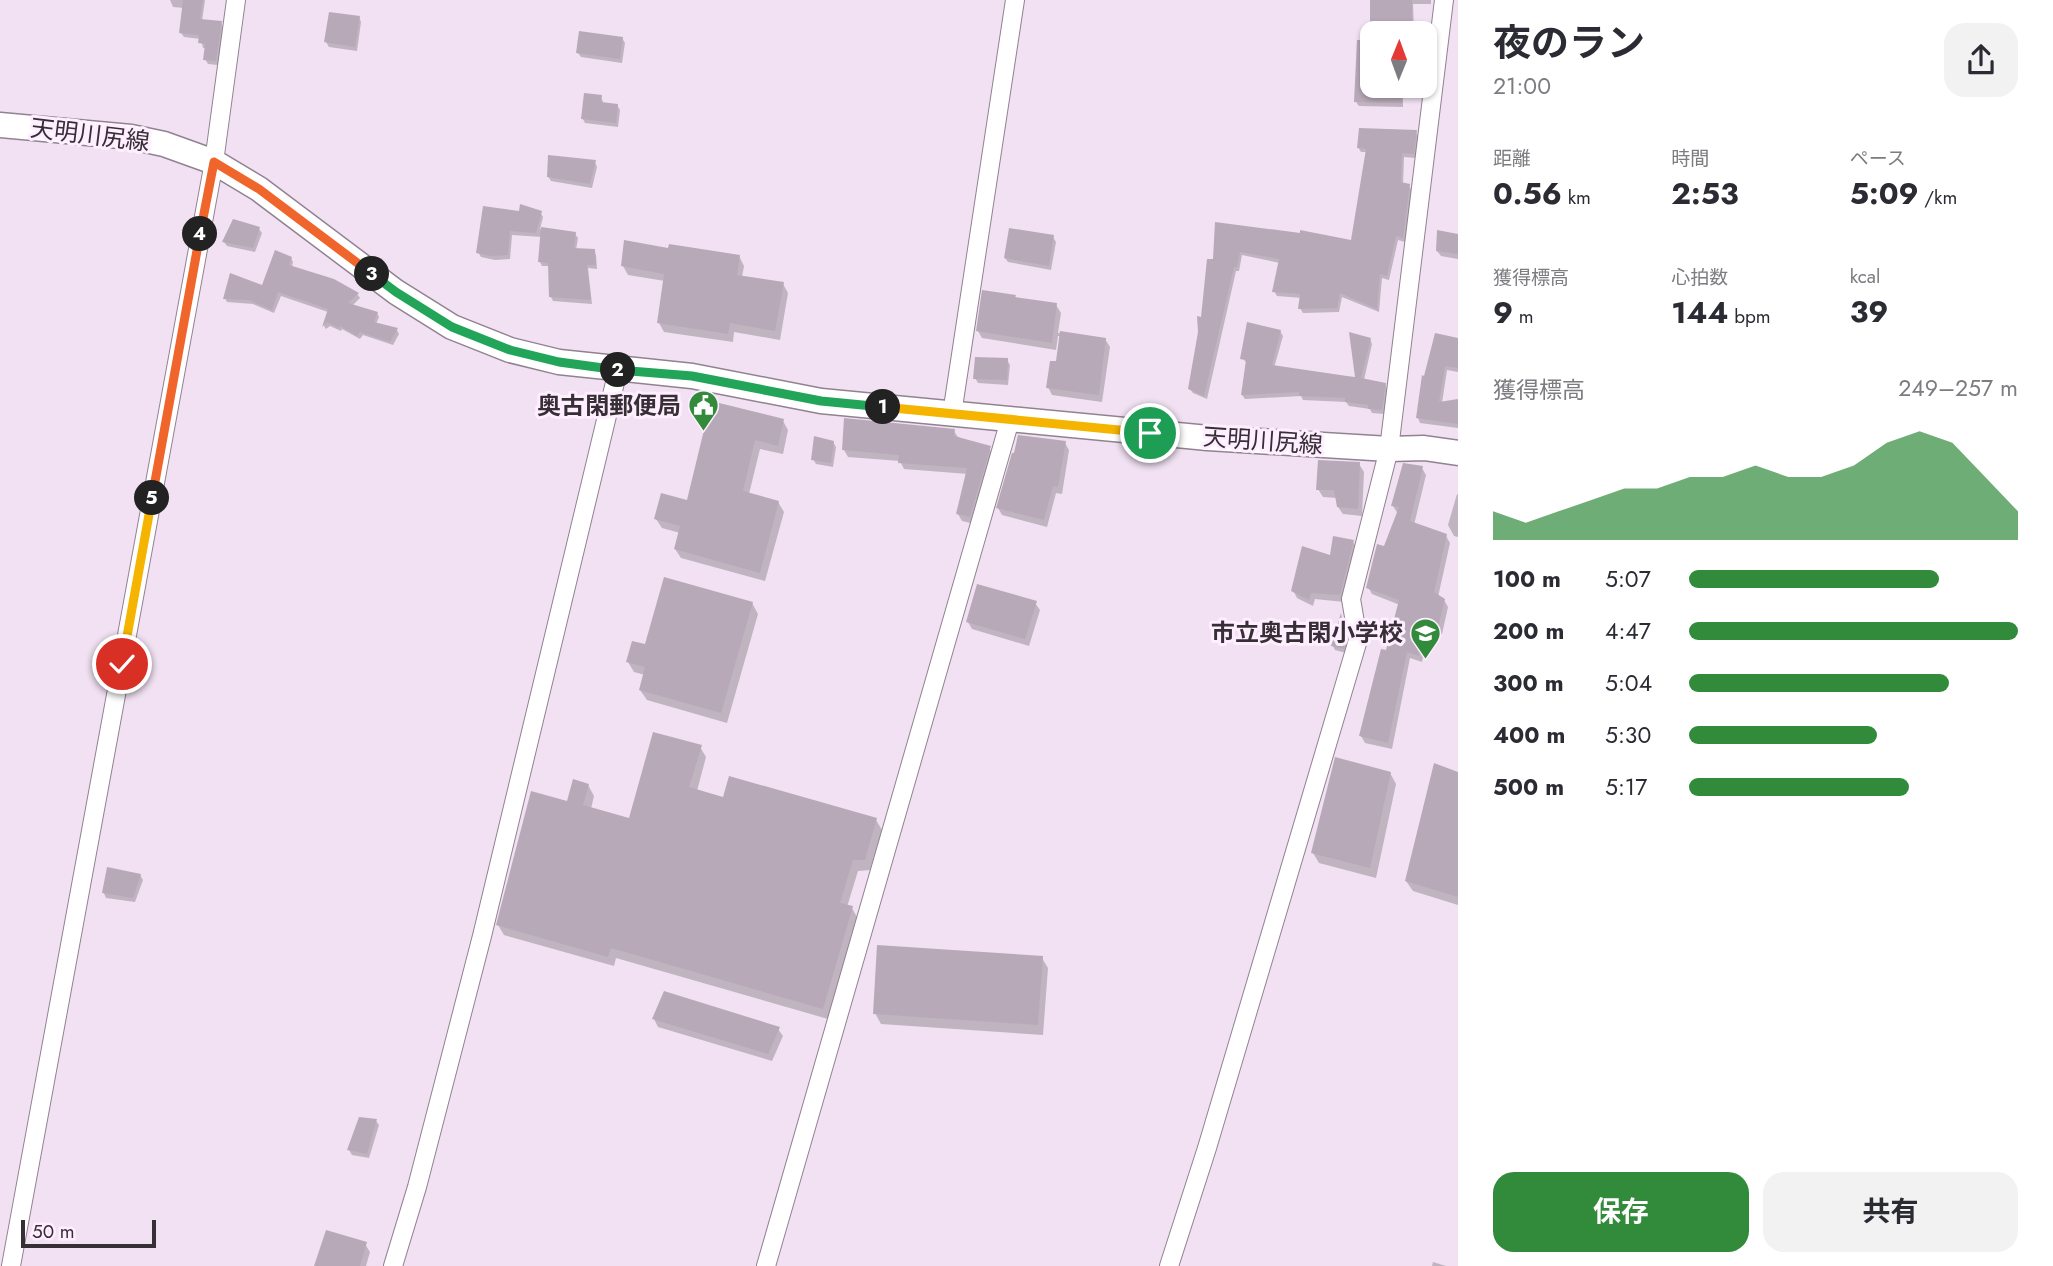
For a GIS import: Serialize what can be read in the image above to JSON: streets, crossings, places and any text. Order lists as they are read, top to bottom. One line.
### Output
{"streets":{"main road":["天明川尻線"]},"places":{"public building":["奥古閑郵便局"],"school or university":["市立奥古閑小学校"]},"scale_bar":"50 m","north":"top","page":{"heading":["夜のラン","21:00"],"stats":[["距離","0.56 km"],["時間","2:53"],["ペース","5:09 /km"],["獲得標高","9 m"],["心拍数","144 bpm"],["kcal","39"]],"pins":["4","3","2","1","5"],"chart":["獲得標高","249–257 m"],"list":[{"name":"100 m","note":"5:07"},{"name":"200 m","note":"4:47"},{"name":"300 m","note":"5:04"},{"name":"400 m","note":"5:30"},{"name":"500 m","note":"5:17"}],"buttons":["保存","共有"],"scale":"50 m"}}
